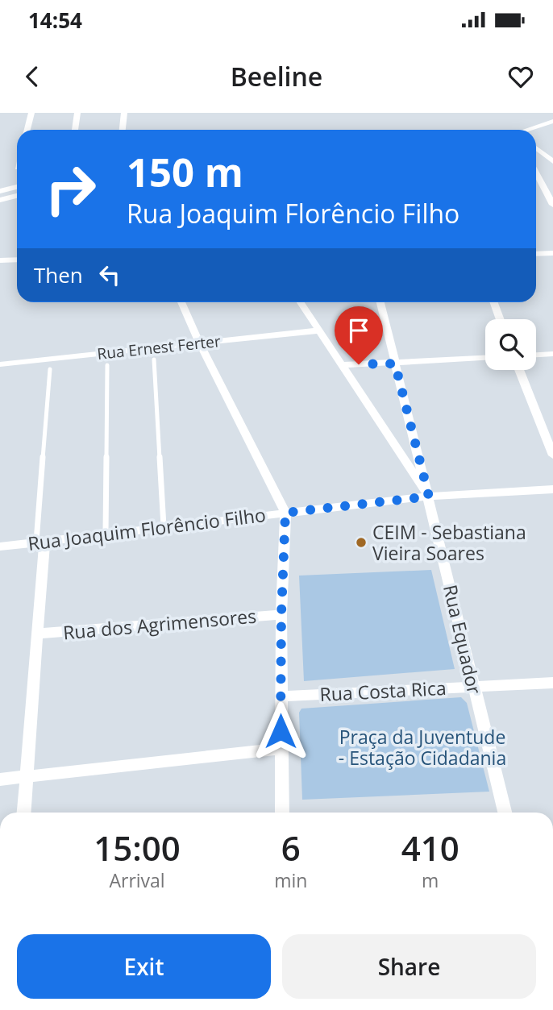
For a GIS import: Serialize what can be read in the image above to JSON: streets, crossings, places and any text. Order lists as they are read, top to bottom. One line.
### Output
{"streets":{"street":["Rua Ernest Ferter","Rua Joaquim Florêncio Filho","Rua dos Agrimensores","Rua Equador","Rua Costa Rica"]},"crossings":[["Rua Joaquim Florêncio Filho","Rua Equador"],["Rua Equador","Rua Costa Rica"]],"parks":["Praça da Juventude - Estação Cidadania"],"places":["CEIM - Sebastiana Vieira Soares"],"page":{"status":"14:54","header":"Beeline","turn":["150 m","Rua Joaquim Florêncio Filho"],"then":"Then","eta":["15:00","Arrival","6","min","410","m"],"buttons":["Exit","Share"]}}
